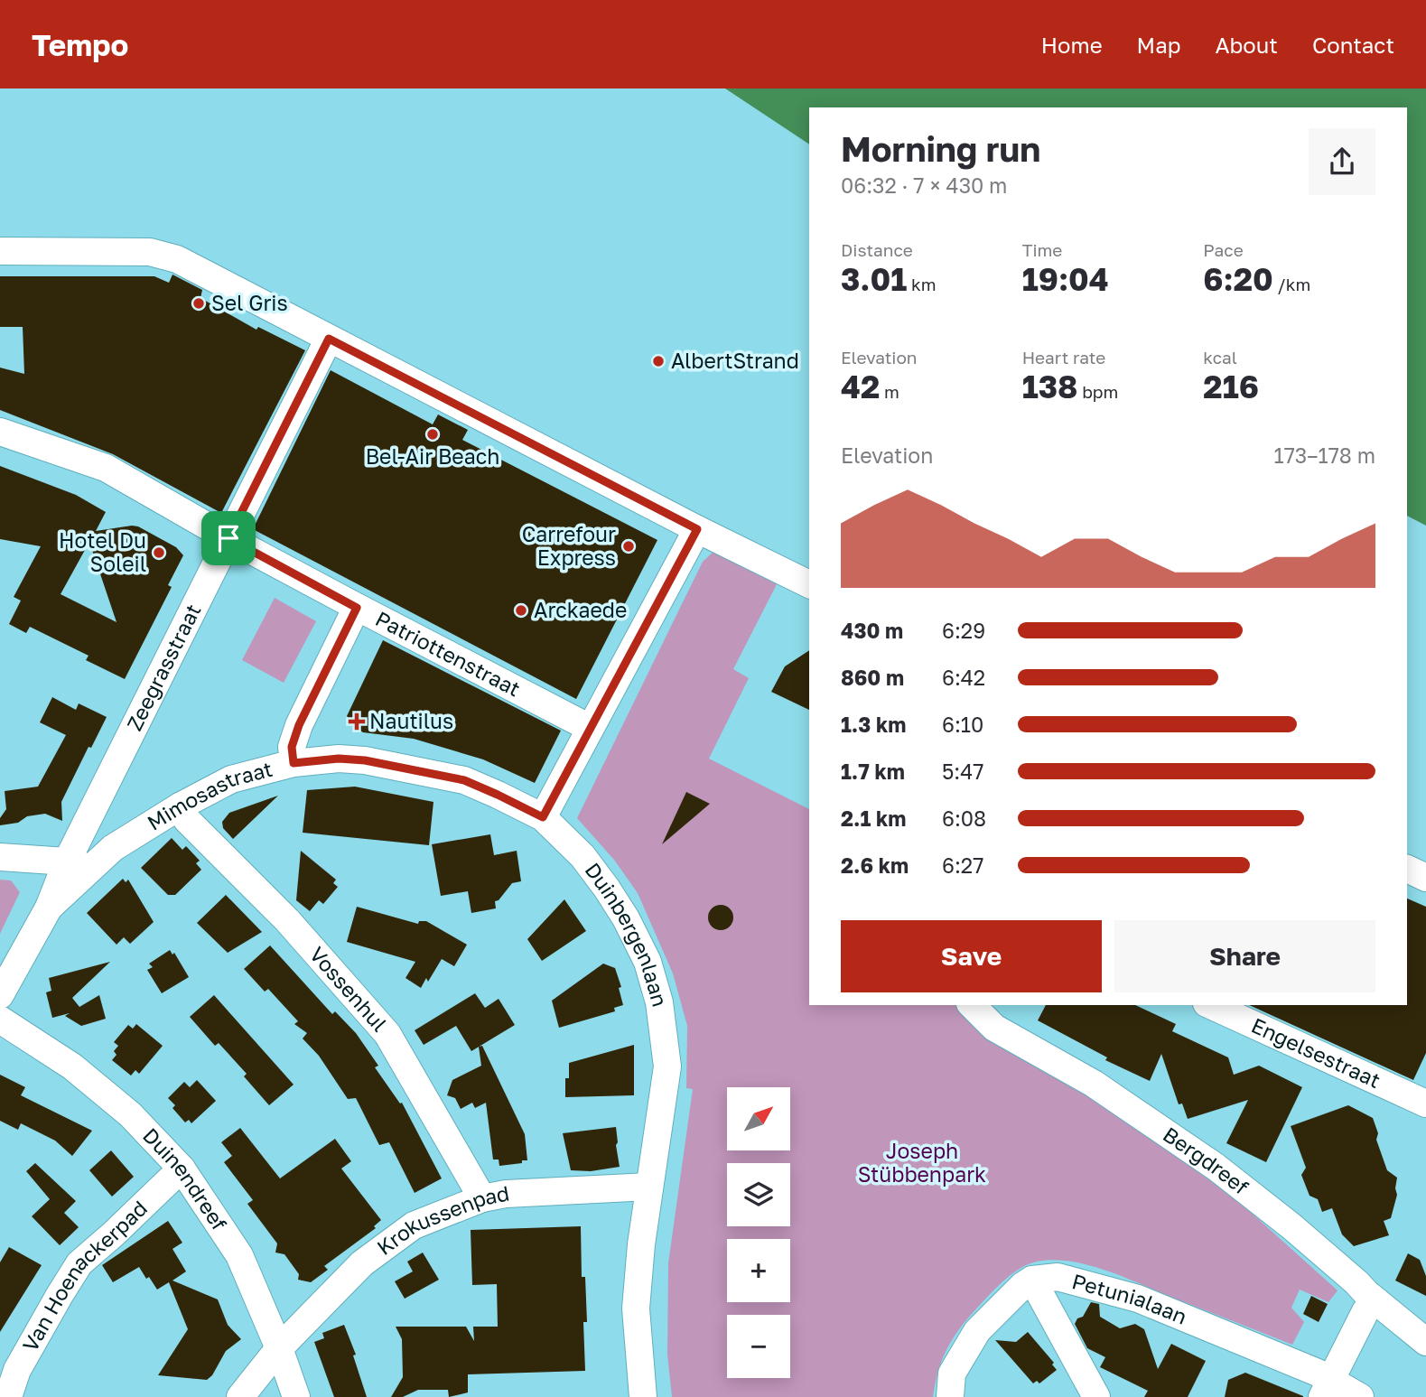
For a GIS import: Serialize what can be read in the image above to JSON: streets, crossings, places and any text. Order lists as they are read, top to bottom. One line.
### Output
{"streets":{"street":["Patriottenstraat","Zeegrasstraat","Mimosastraat","Duinbergenlaan","Vossenhul","Engelsestraat","Bergdreef","Duinendreef","Krokussenpad","Van Hoenackerpad","Petunialaan"]},"crossings":[["Patriottenstraat","Zeegrasstraat"],["Zeegrasstraat","Mimosastraat"],["Mimosastraat","Duinbergenlaan"],["Mimosastraat","Vossenhul"],["Duinbergenlaan","Krokussenpad"],["Vossenhul","Krokussenpad"],["Duinendreef","Krokussenpad"],["Duinendreef","Van Hoenackerpad"]],"parks":["Joseph Stübbenpark"],"places":{"other":["Sel Gris","AlbertStrand","Bel-Air Beach","Carrefour Express","Hotel Du Soleil","Arckaede"],"health":["Nautilus"]},"north":"top right","page":{"header":"Tempo","nav":["Home","Map","About","Contact"],"heading":["Morning run","06:32 · 7 × 430 m"],"stats":[["Distance","3.01 km"],["Time","19:04"],["Pace","6:20 /km"],["Elevation","42 m"],["Heart rate","138 bpm"],["kcal","216"]],"chart":["Elevation","173–178 m"],"list":[{"name":"430 m","note":"6:29"},{"name":"860 m","note":"6:42"},{"name":"1.3 km","note":"6:10"},{"name":"1.7 km","note":"5:47"},{"name":"2.1 km","note":"6:08"},{"name":"2.6 km","note":"6:27"}],"buttons":["Save","Share"],"map_buttons":["+","−"]}}
